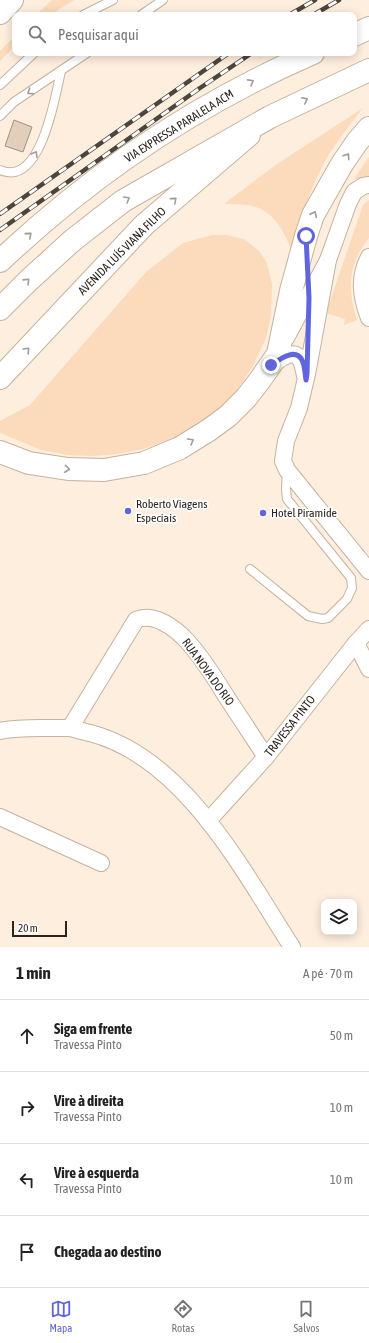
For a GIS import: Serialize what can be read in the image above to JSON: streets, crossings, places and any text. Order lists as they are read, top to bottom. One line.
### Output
{"streets":{"main road":["VIA EXPRESSA PARALELA ACM","AVENIDA LUÍS VIANA FILHO"],"street":["RUA NOVA DO RIO","TRAVESSA PINTO"]},"crossings":[["RUA NOVA DO RIO","TRAVESSA PINTO"]],"places":["Roberto Viagens Especiais","Hotel Piramide"],"scale_bar":"20 m","page":{"search":"Pesquisar aqui","scale":"20 m","heading":["1 min","A pé · 70 m"],"list":[["Siga em frente","Travessa Pinto","50 m"],["Vire à direita","Travessa Pinto","10 m"],["Vire à esquerda","Travessa Pinto","10 m"],"Chegada ao destino"],"nav":["Mapa","Rotas","Salvos"]}}
